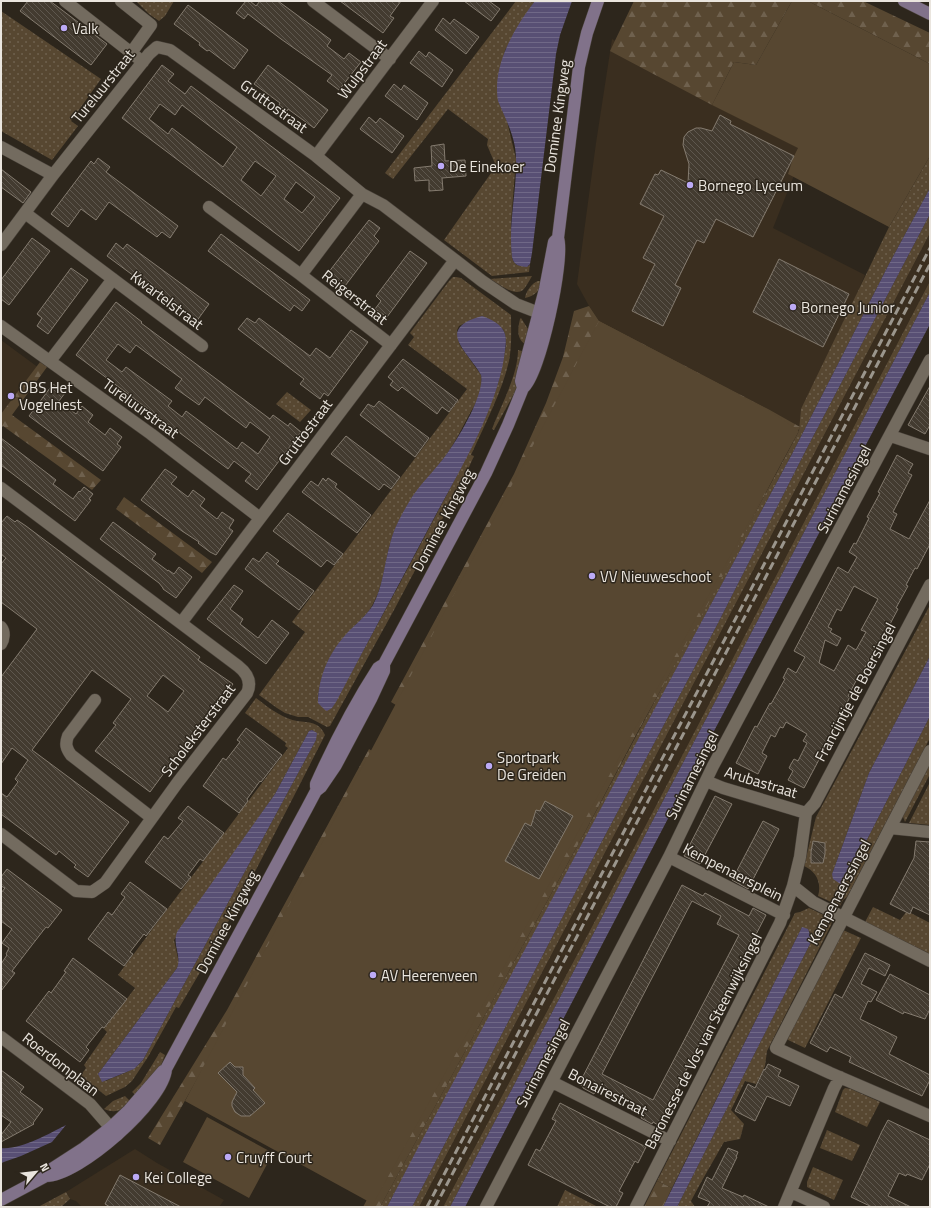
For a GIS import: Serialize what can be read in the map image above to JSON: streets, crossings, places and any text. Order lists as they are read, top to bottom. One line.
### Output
{"streets":{"main road":["Dominee Kingweg"],"street":["Wulpstraat","Tureluurstraat","Gruttostraat","Reigerstraat","Kwartelstraat","Surinamesingel","Francijntje de Boersingel","Scholeksterstraat","Arubastraat","Kempenaersplein","Kempenaerssingel","Baronesse de Vos van Steenwijksingel","Roerdomplaan","Bonairestraat"]},"crossings":[["Wulpstraat","Gruttostraat"],["Tureluurstraat","Gruttostraat"],["Tureluurstraat","Kwartelstraat"],["Gruttostraat","Dominee Kingweg"],["Gruttostraat","Reigerstraat"],["Gruttostraat","Scholeksterstraat"],["Dominee Kingweg","Roerdomplaan"],["Surinamesingel","Arubastraat"],["Surinamesingel","Kempenaersplein"],["Surinamesingel","Bonairestraat"],["Francijntje de Boersingel","Arubastraat"],["Francijntje de Boersingel","Kempenaersplein"],["Arubastraat","Kempenaersplein"],["Kempenaersplein","Baronesse de Vos van Steenwijksingel"],["Baronesse de Vos van Steenwijksingel","Bonairestraat"]],"places":["Valk","De Einekoer","Bornego Lyceum","Bornego Junior","OBS Het Vogelnest","VV Nieuweschoot","Sportpark De Greiden","AV Heerenveen","Cruyff Court","Kei College"],"north":"top right"}
